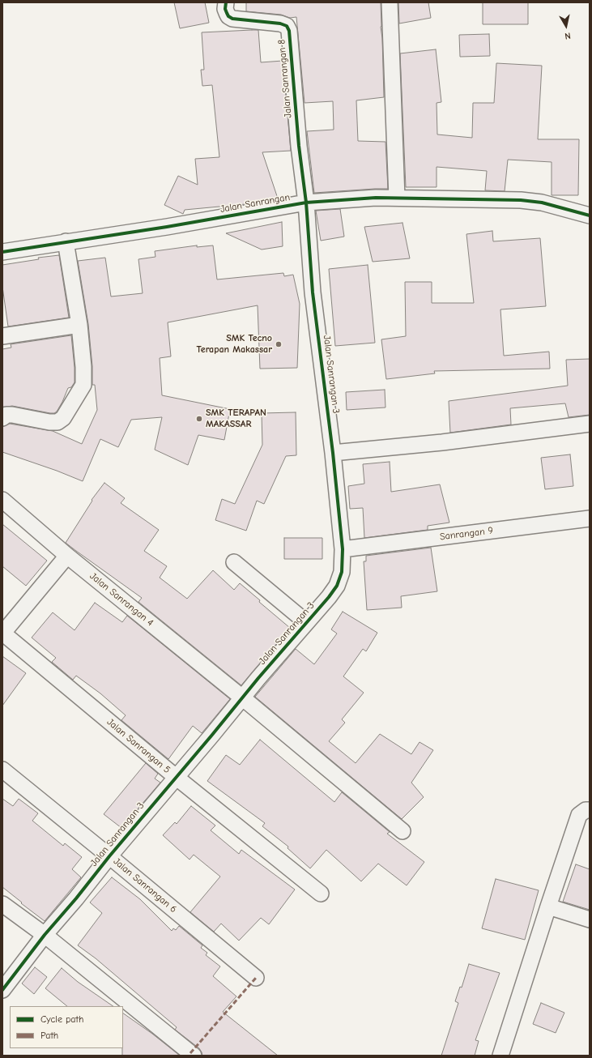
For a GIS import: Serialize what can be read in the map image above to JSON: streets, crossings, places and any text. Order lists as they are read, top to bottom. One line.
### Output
{"streets":{"street":["Jalan Sanrangan 8","Jalan Sanrangan","Jalan Sanrangan 3","Sanrangan 9","Jalan Sanrangan 4","Jalan Sanrangan 5","Jalan Sanrangan 6"]},"crossings":[["Jalan Sanrangan 8","Jalan Sanrangan"],["Jalan Sanrangan 8","Jalan Sanrangan 3"],["Jalan Sanrangan","Jalan Sanrangan 3"],["Jalan Sanrangan 3","Sanrangan 9"],["Jalan Sanrangan 3","Jalan Sanrangan 4"],["Jalan Sanrangan 3","Jalan Sanrangan 5"],["Jalan Sanrangan 3","Jalan Sanrangan 6"]],"places":["SMK Tecno Terapan Makassar","SMK TERAPAN MAKASSAR"],"legend":["Cycle path","Path"],"north":"bottom"}
